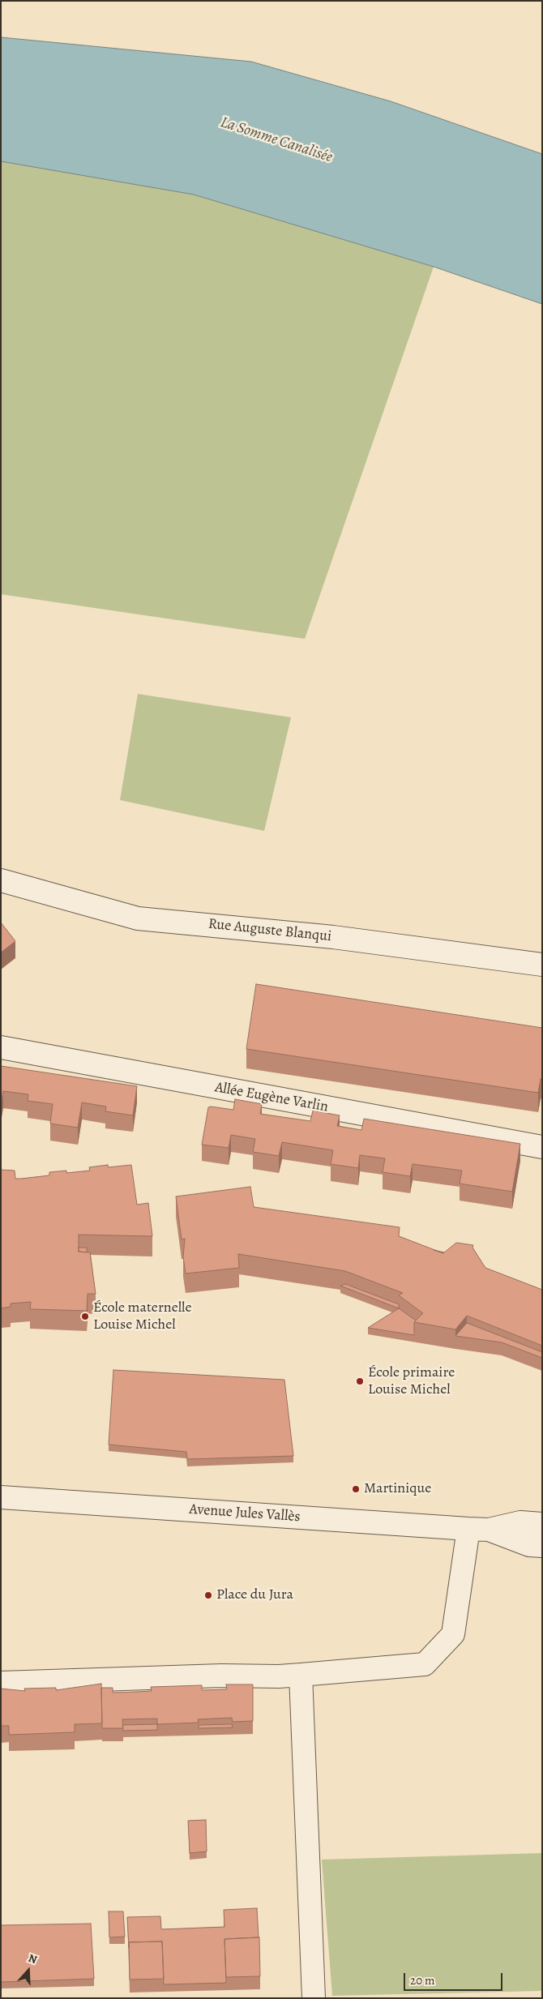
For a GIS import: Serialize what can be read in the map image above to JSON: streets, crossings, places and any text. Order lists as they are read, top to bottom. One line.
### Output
{"streets":{"street":["Rue Auguste Blanqui","Allée Eugène Varlin","Avenue Jules Vallès"]},"water":["La Somme Canalisée"],"places":["École maternelle Louise Michel","École primaire Louise Michel","Martinique","Place du Jura"],"scale_bar":"20 m","north":"top"}
